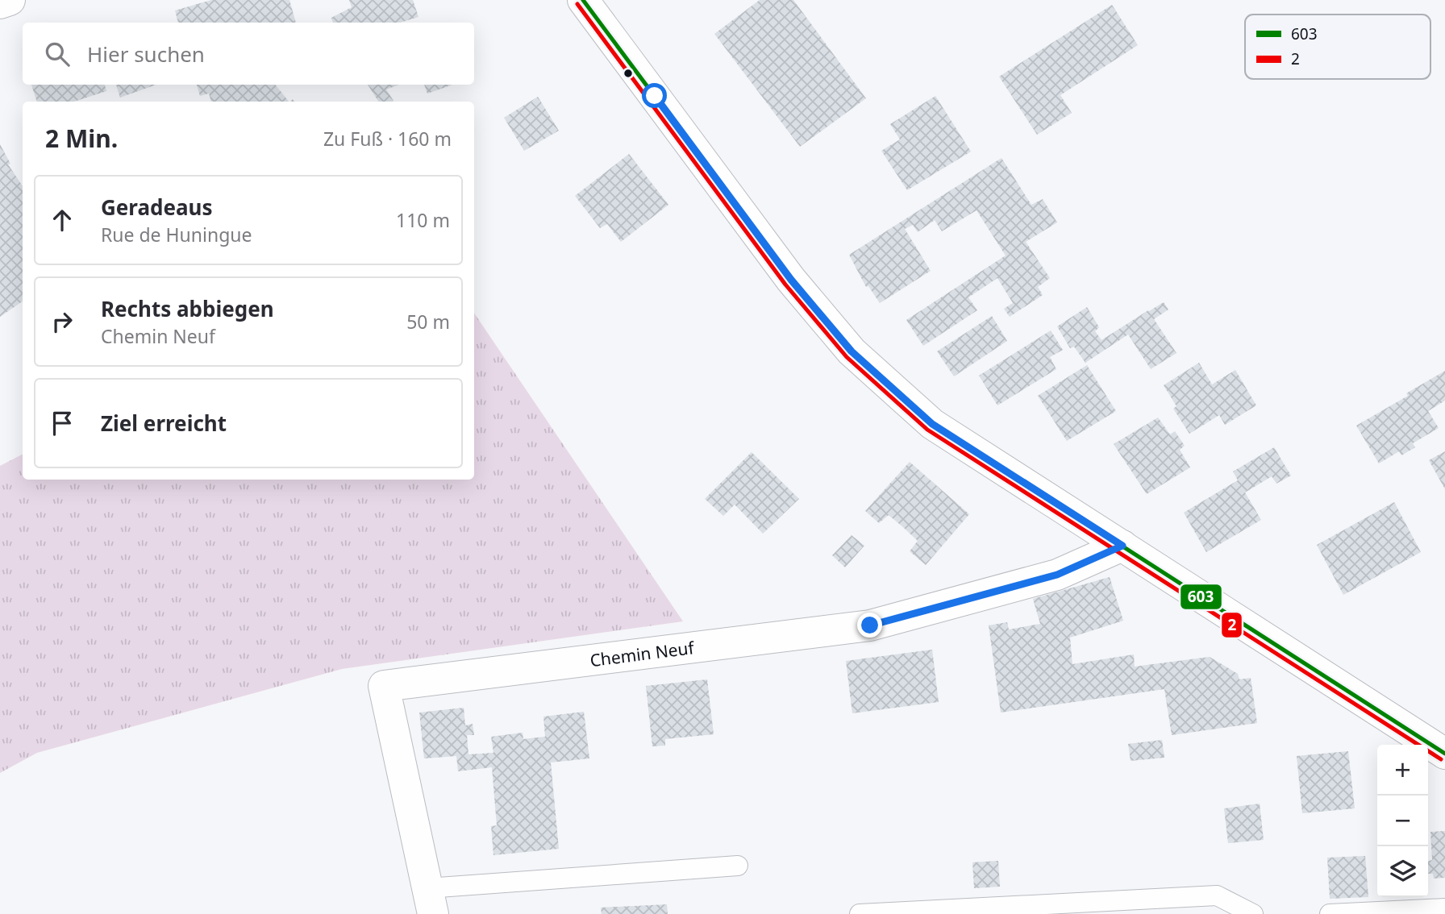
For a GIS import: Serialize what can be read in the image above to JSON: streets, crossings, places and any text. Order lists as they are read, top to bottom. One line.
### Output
{"streets":{"main road":["Chemin Neuf"]},"lines":["transit line 603","transit line 2"],"legend":["603","2"],"page":{"search":"Hier suchen","heading":["2 Min.","Zu Fuß · 160 m"],"list":[["Geradeaus","Rue de Huningue","110 m"],["Rechts abbiegen","Chemin Neuf","50 m"],"Ziel erreicht"],"map_buttons":["+","−"]}}
